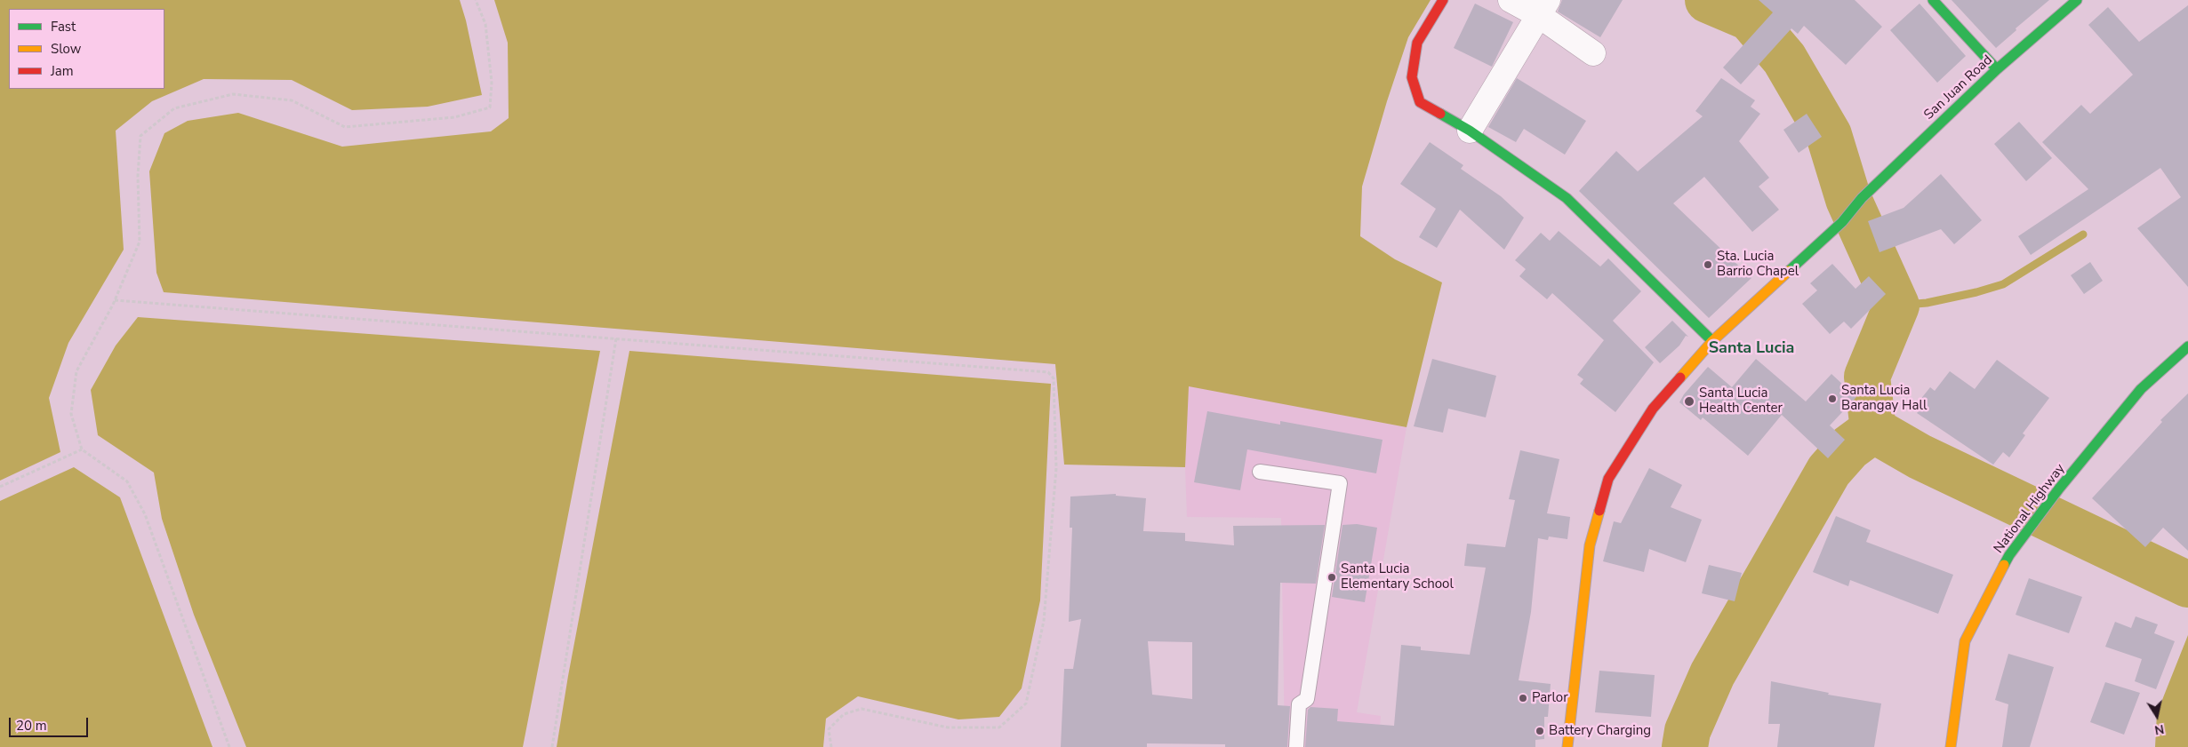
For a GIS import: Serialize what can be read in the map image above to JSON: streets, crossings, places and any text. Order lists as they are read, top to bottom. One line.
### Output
{"streets":{"street":["San Juan Road","National Highway"]},"districts":["Santa Lucia"],"places":["Sta. Lucia Barrio Chapel","Santa Lucia Barangay Hall","Santa Lucia Health Center","Santa Lucia Elementary School","Parlor","Battery Charging"],"legend":["Fast","Slow","Jam"],"scale_bar":"20 m","north":"bottom"}
